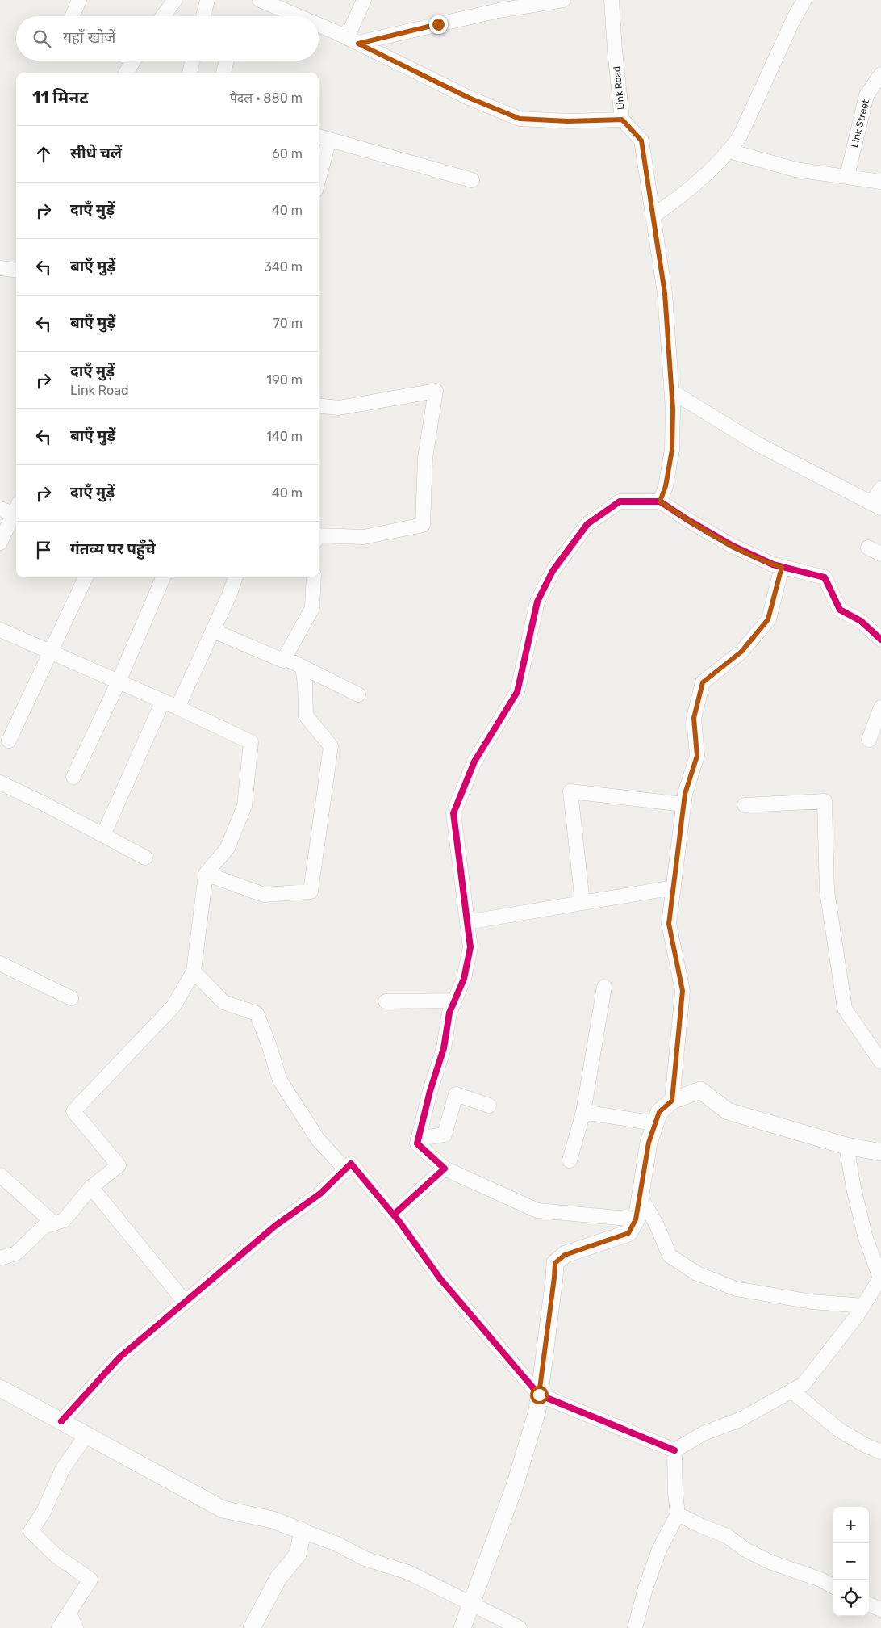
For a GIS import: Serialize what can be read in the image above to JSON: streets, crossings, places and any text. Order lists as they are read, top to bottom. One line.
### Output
{"streets":{"street":["Link Road","Link Street"]},"page":{"search":"यहाँ खोजें","heading":["11 मिनट","पैदल · 880 m"],"list":[["सीधे चलें","60 m"],["दाएँ मुड़ें","40 m"],["बाएँ मुड़ें","340 m"],["बाएँ मुड़ें","70 m"],["दाएँ मुड़ें","Link Road","190 m"],["बाएँ मुड़ें","140 m"],["दाएँ मुड़ें","40 m"],"गंतव्य पर पहुँचे"],"map_buttons":["+","−"]}}
